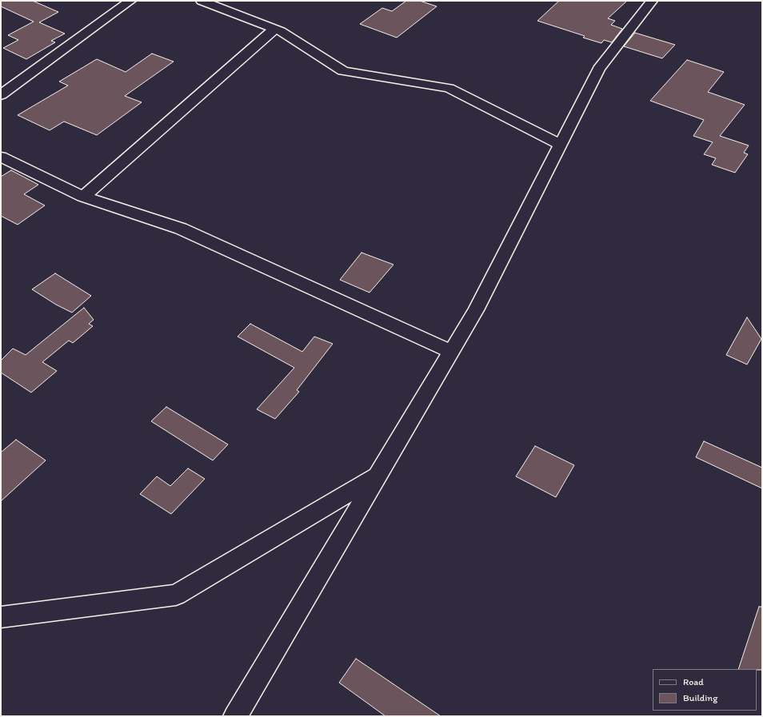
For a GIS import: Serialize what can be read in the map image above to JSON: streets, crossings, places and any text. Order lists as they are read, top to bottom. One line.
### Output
{"legend":["Road","Building"]}
